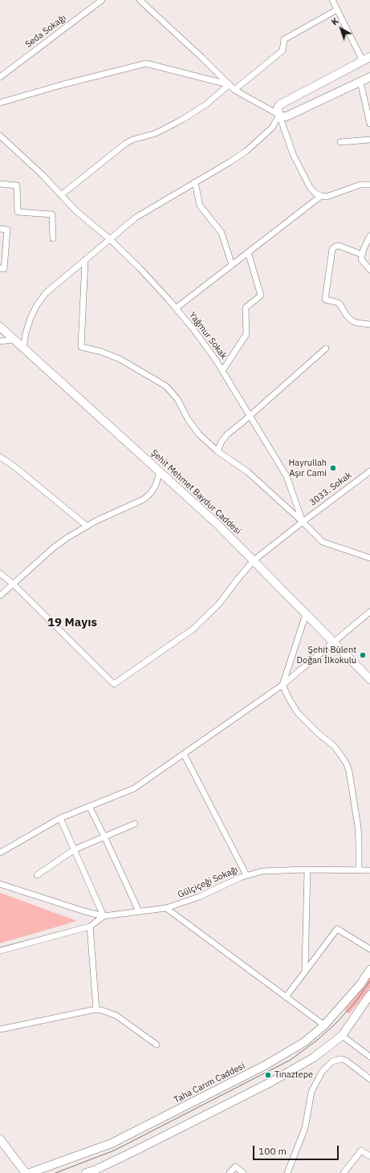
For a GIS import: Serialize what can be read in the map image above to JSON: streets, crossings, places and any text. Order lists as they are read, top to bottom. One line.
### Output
{"streets":{"street":["Seda Sokağı","Yağmur Sokak","3033. Sokak","Şehit Mehmet Baydur Caddesi","Gülçiçeği Sokağı","Taha Carım Caddesi"]},"crossings":[["Yağmur Sokak","3033. Sokak"],["3033. Sokak","Şehit Mehmet Baydur Caddesi"]],"districts":["19 Mayıs"],"places":["Hayrullah Aşır Cami","Şehit Bülent Doğan İlkokulu","Tınaztepe"],"scale_bar":"100 m","north":"top left"}
